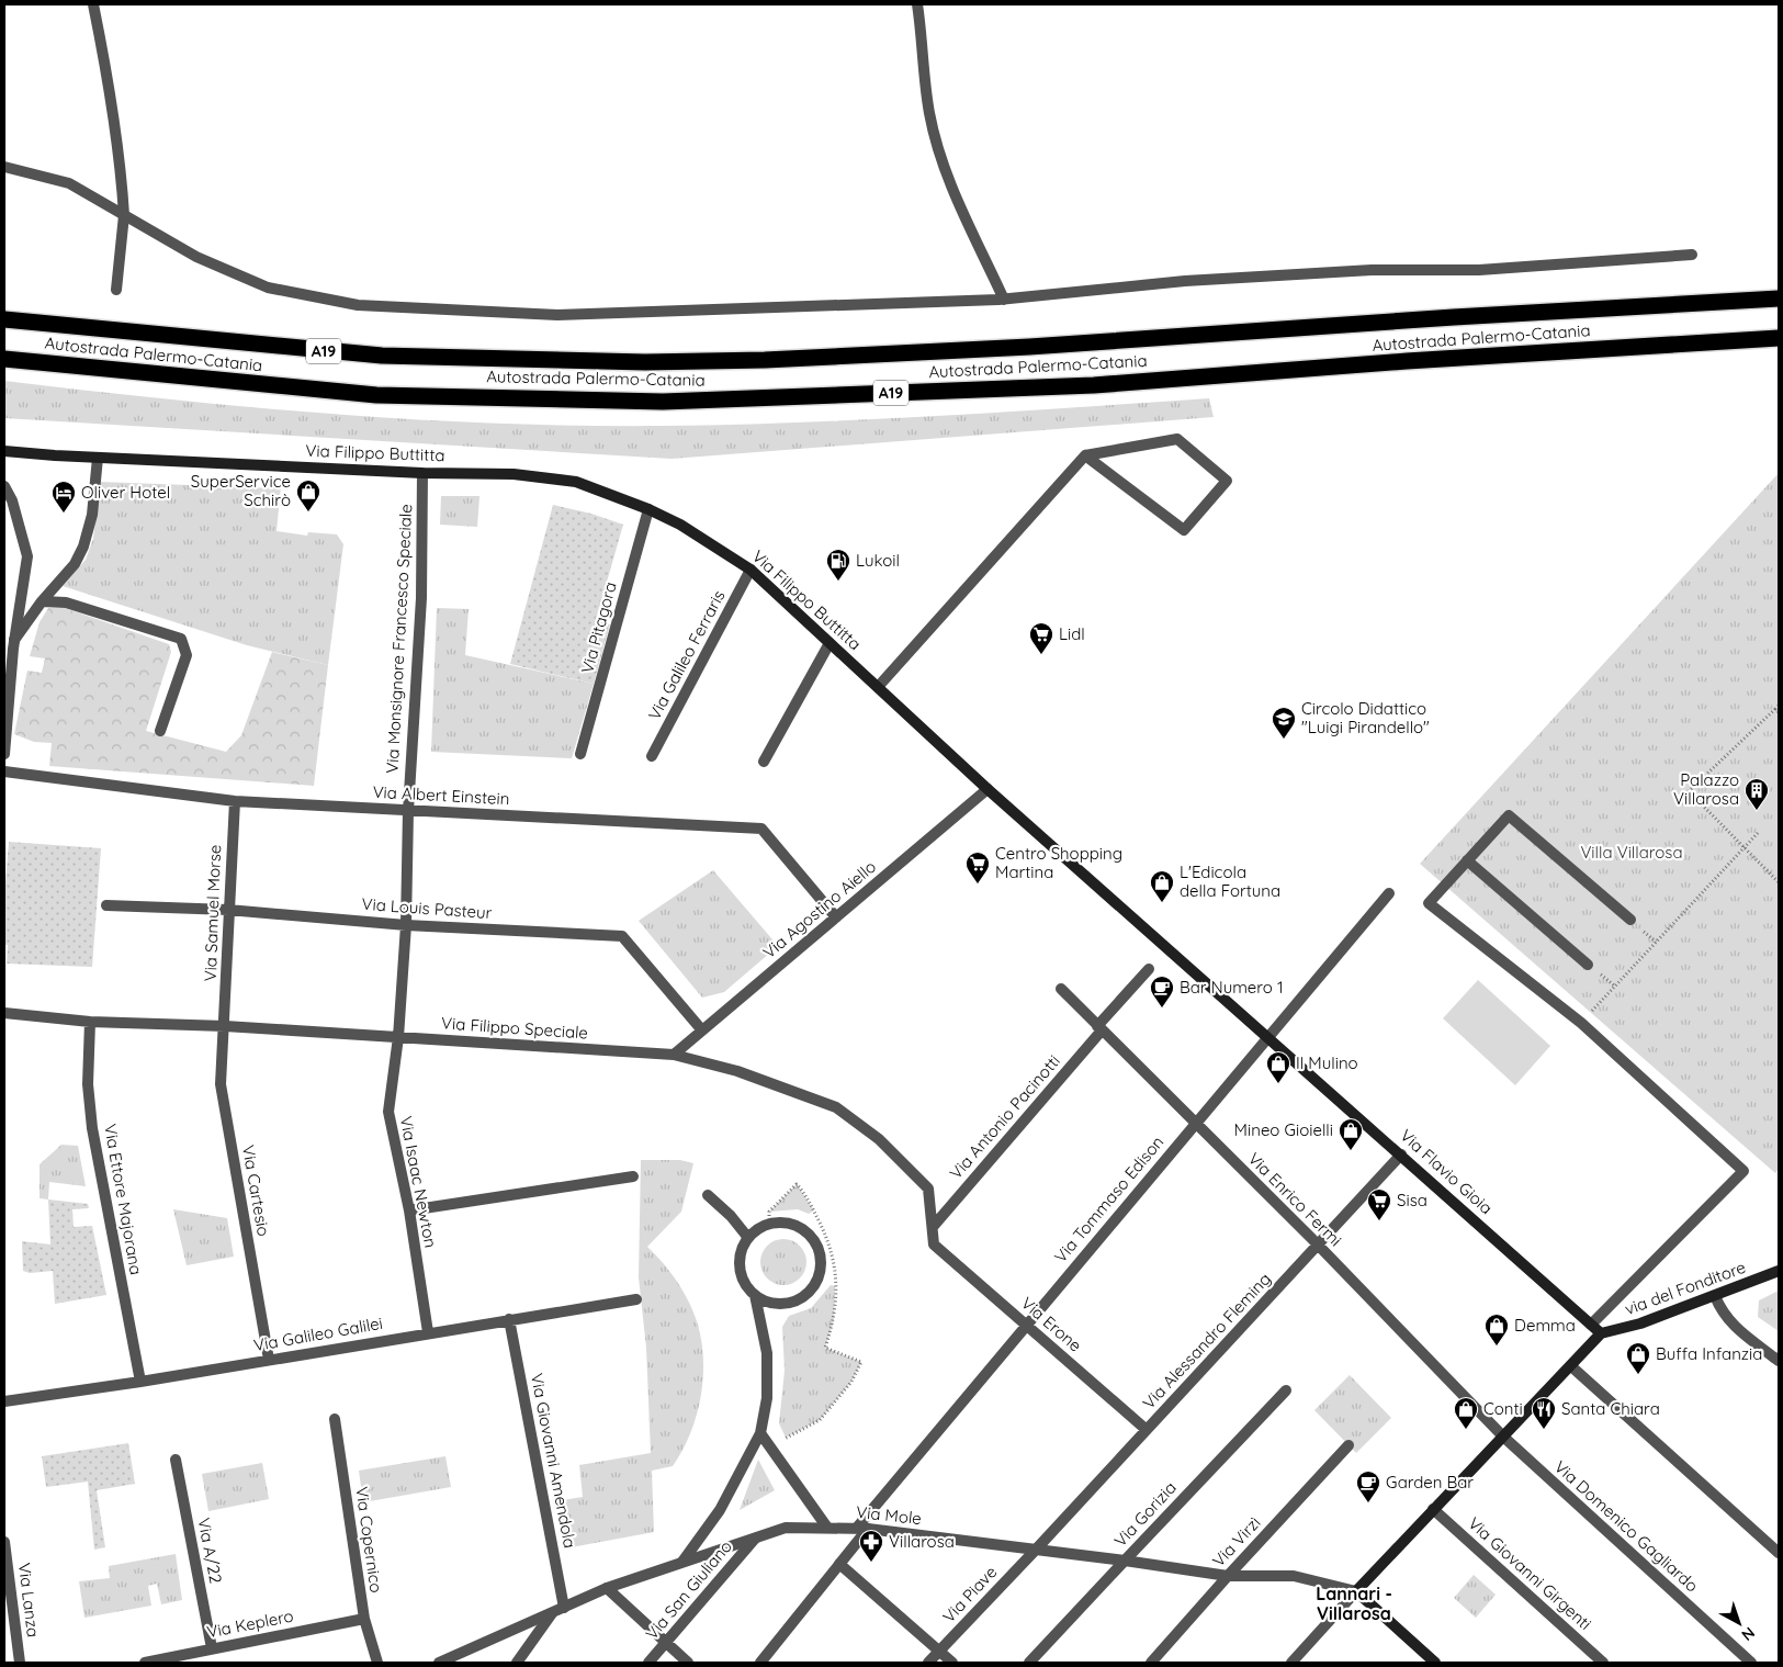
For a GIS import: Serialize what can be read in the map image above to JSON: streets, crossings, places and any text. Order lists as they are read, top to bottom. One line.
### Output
{"streets":{"highway":["Autostrada Palermo-Catania","A19"],"main road":["Via Filippo Buttitta","Via Flavio Gioia","via del Fonditore"],"street":["Via Pitagora","Via Monsignore Francesco Speciale","Via Galileo Ferraris","Via Albert Einstein","Via Louis Pasteur","Via Agostino Aiello","Via Samuel Morse","Via Filippo Speciale","Via Antonio Pacinotti","Via Isaac Newton","Via Cartesio","Via Ettore Majorana","Via Tommaso Edison","Via Enrico Fermi","Via Erone","Via Galileo Galilei","Via Alessandro Fleming","Via Giovanni Amendola","Via Gorizia","Via Mole","Via Domenico Gagliardo","Via Copernico","Via Virzì","Via A/22","Via Giovanni Girgenti","Via San Giuliano","Via Piave","Via Lanza","Via Keplero"]},"crossings":[["Via Filippo Buttitta","Via Pitagora"],["Via Filippo Buttitta","Via Monsignore Francesco Speciale"],["Via Filippo Buttitta","Via Galileo Ferraris"],["Via Filippo Buttitta","Via Agostino Aiello"],["Via Filippo Buttitta","Via Flavio Gioia"],["Via Filippo Buttitta","Via Tommaso Edison"],["Via Monsignore Francesco Speciale","Via Albert Einstein"],["Via Monsignore Francesco Speciale","Via Louis Pasteur"],["Via Monsignore Francesco Speciale","Via Filippo Speciale"],["Via Monsignore Francesco Speciale","Via Isaac Newton"],["Via Albert Einstein","Via Agostino Aiello"],["Via Albert Einstein","Via Samuel Morse"],["Via Louis Pasteur","Via Agostino Aiello"],["Via Louis Pasteur","Via Samuel Morse"],["Via Agostino Aiello","Via Filippo Speciale"],["Via Samuel Morse","Via Filippo Speciale"],["Via Samuel Morse","Via Cartesio"],["Via Filippo Speciale","Via Antonio Pacinotti"],["Via Filippo Speciale","Via Isaac Newton"],["Via Filippo Speciale","Via Cartesio"],["Via Filippo Speciale","Via Ettore Majorana"],["Via Filippo Speciale","Via Erone"],["Via Antonio Pacinotti","Via Enrico Fermi"],["Via Flavio Gioia","Via Tommaso Edison"],["Via Flavio Gioia","via del Fonditore"],["Via Flavio Gioia","Via Alessandro Fleming"],["Via Isaac Newton","Via Galileo Galilei"],["Via Cartesio","Via Galileo Galilei"],["Via Ettore Majorana","Via Galileo Galilei"],["Via Tommaso Edison","Via Enrico Fermi"],["Via Tommaso Edison","Via Erone"],["Via Tommaso Edison","Via Mole"],["Via Enrico Fermi","Via Alessandro Fleming"],["Via Enrico Fermi","Via Domenico Gagliardo"],["Via Erone","Via Alessandro Fleming"],["Via Galileo Galilei","Via Giovanni Amendola"],["Via Alessandro Fleming","Via Mole"],["Via Alessandro Fleming","Via Piave"],["Via Giovanni Amendola","Via Mole"],["Via Gorizia","Via Mole"],["Via Mole","Via Virzì"],["Via Mole","Via San Giuliano"],["Via Mole","Via Piave"],["Via Copernico","Via Keplero"],["Via A/22","Via Keplero"]],"districts":["Lannari - Villarosa"],"parks":["Villa Villarosa"],"places":{"shop":["SuperService Schirò","L'Edicola della Fortuna","Il Mulino","Mineo Gioielli","Demma","Buffa Infanzia","Conti"],"hotel":["Oliver Hotel"],"fuel station":["Lukoil"],"supermarket":["Lidl","Centro Shopping Martina","Sisa"],"school or university":["Circolo Didattico \"Luigi Pirandello\""],"building":["Palazzo Villarosa"],"cafe":["Bar Numero 1","Garden Bar"],"restaurant":["Santa Chiara"],"pharmacy":["Villarosa"]},"north":"bottom right"}
